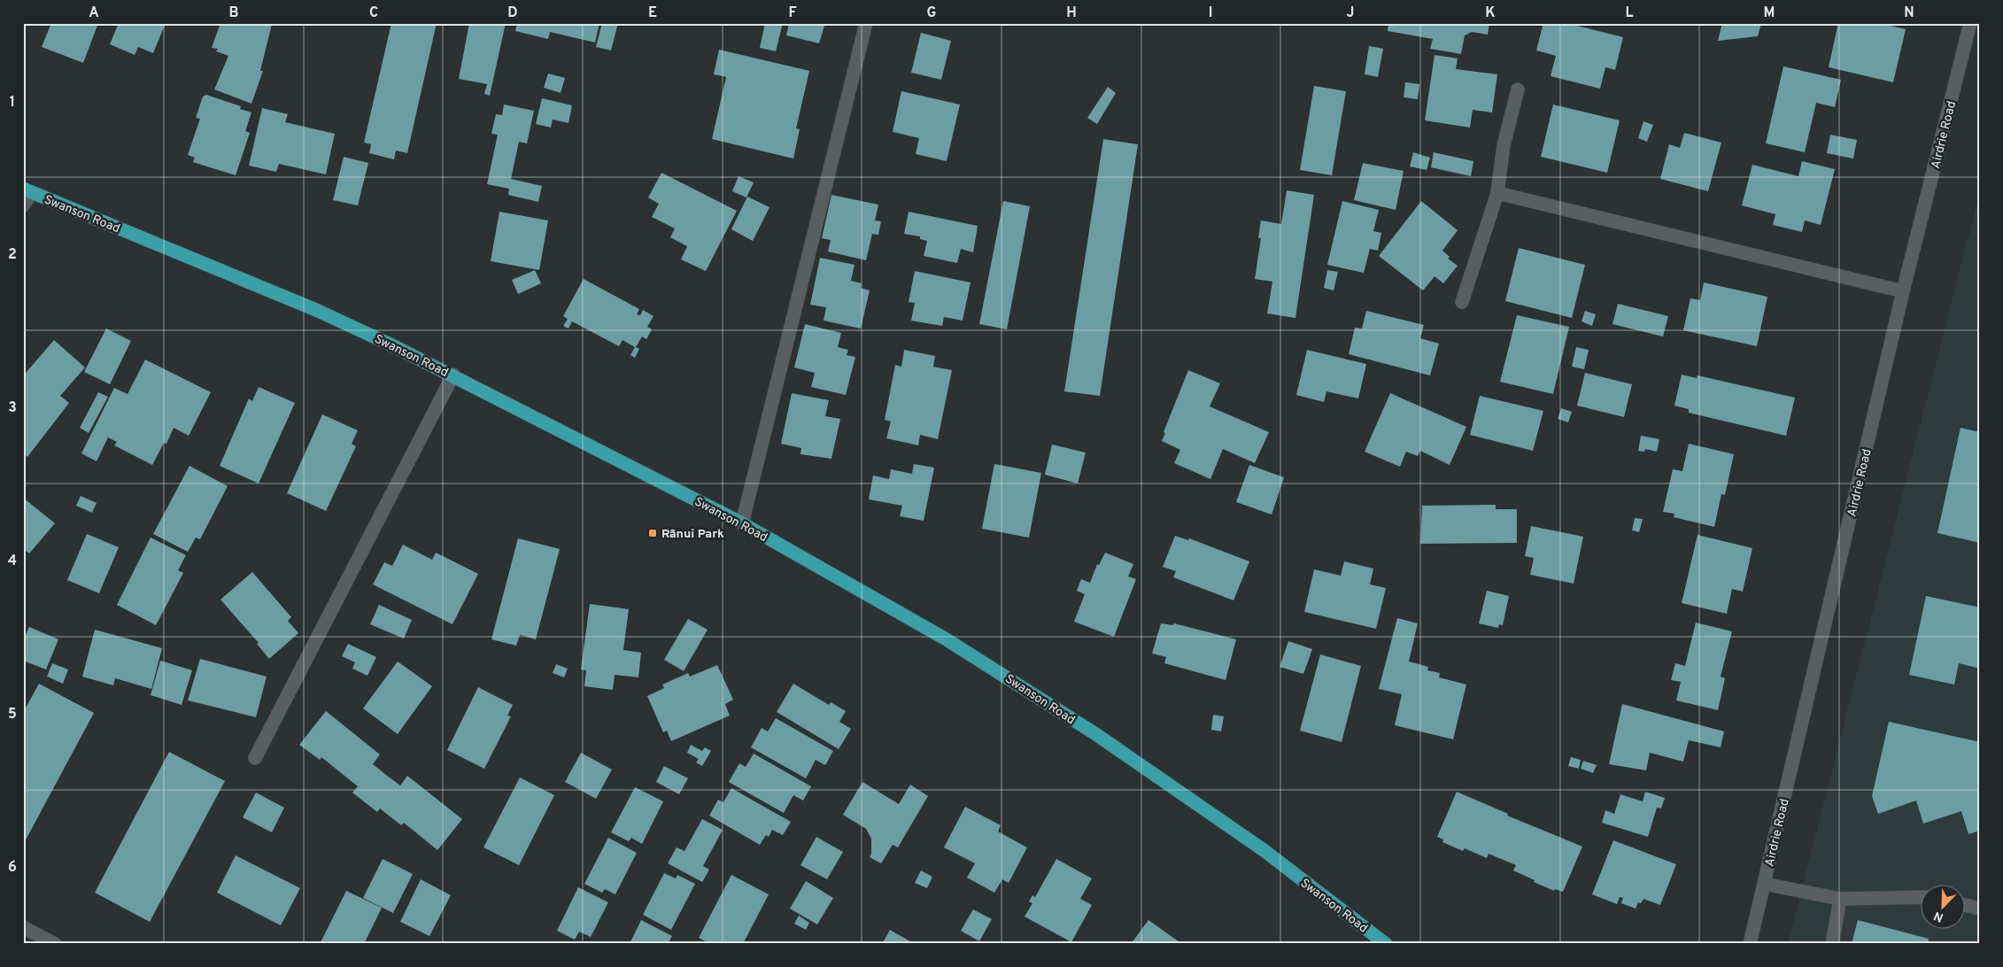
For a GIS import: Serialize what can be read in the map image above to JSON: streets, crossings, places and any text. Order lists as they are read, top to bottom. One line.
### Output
{"streets":{"main road":["Swanson Road"],"street":["Airdrie Road"]},"places":{"transit":["Rānui Park"]},"north":"bottom left","grid":{"columns":["A","B","C","D","E","F","G","H","I","J","K","L","M","N"],"rows":["1","2","3","4","5","6"]}}
